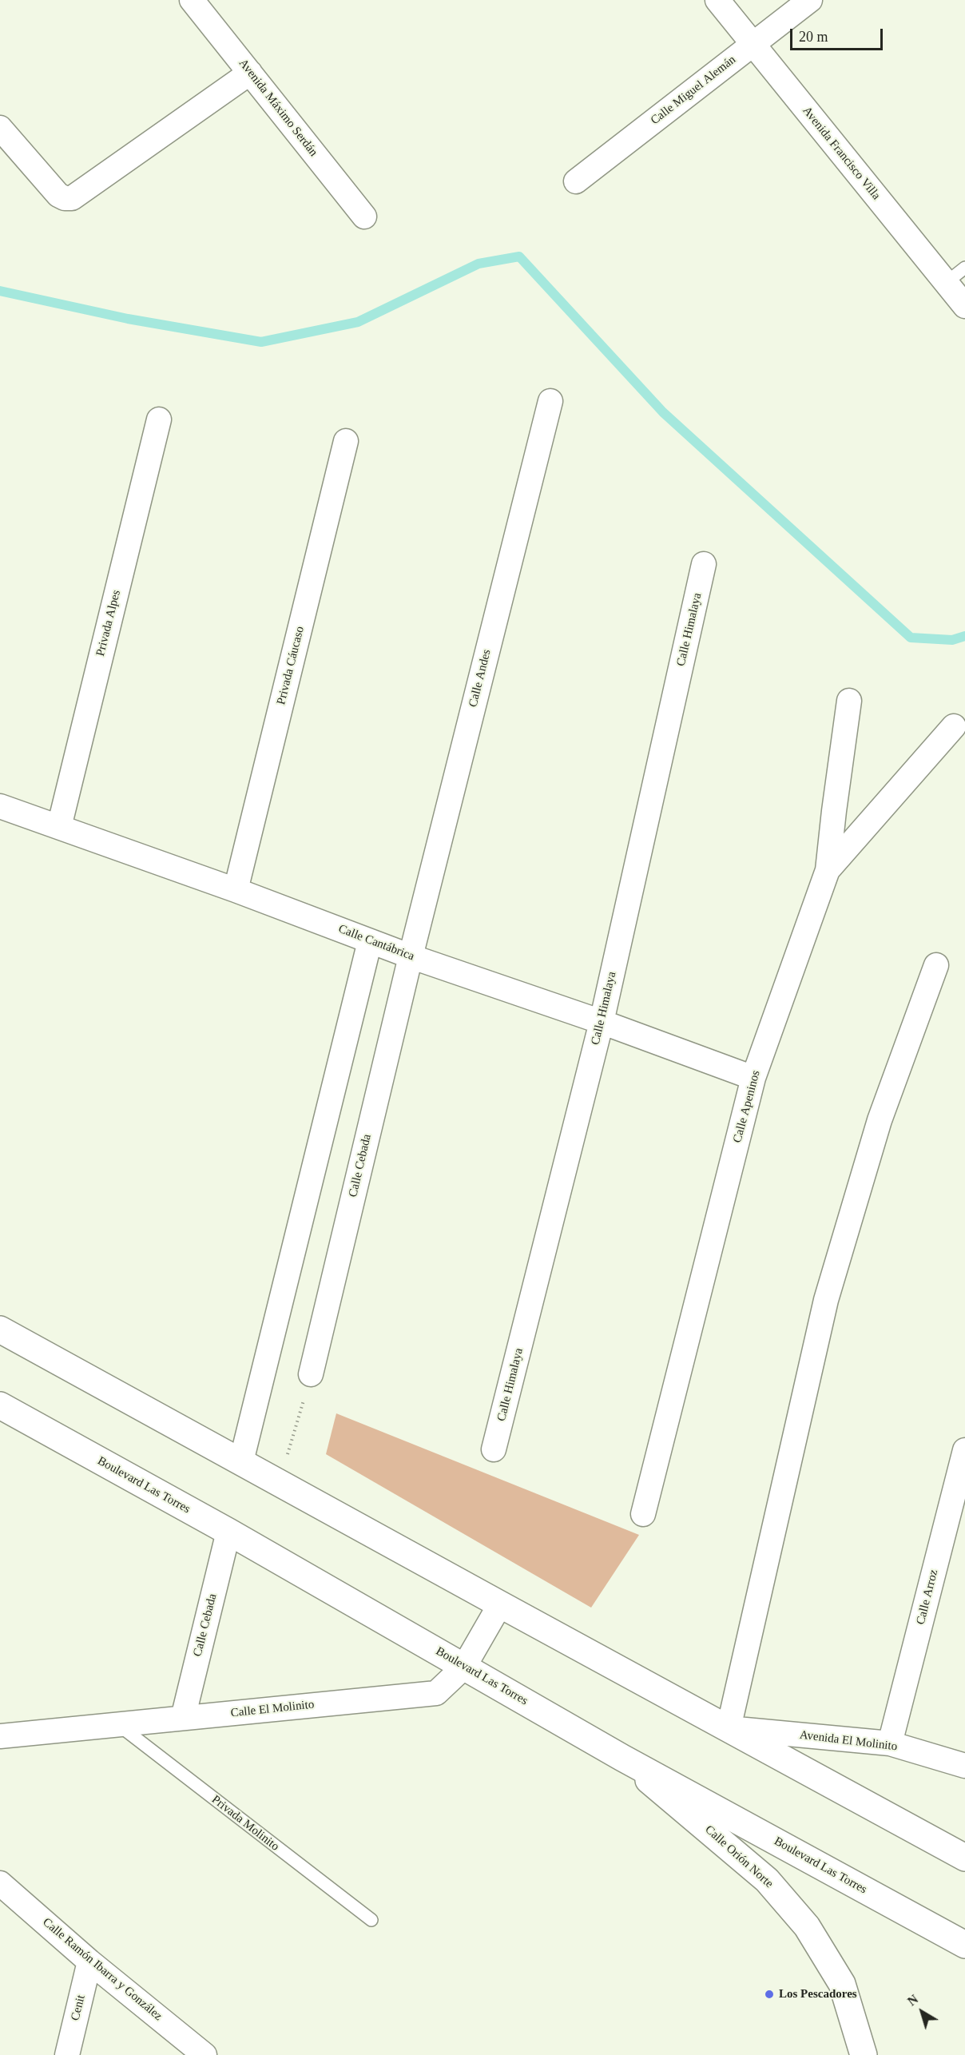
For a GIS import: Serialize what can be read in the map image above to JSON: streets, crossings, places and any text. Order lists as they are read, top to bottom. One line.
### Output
{"streets":{"main road":["Boulevard Las Torres","Calle Orión Norte"],"street":["Calle Miguel Alemán","Avenida Máximo Serdán","Avenida Francisco Villa","Privada Alpes","Calle Himalaya","Privada Cáucaso","Calle Andes","Calle Cantábrica","Calle Apeninos","Calle Cebada","Calle Arroz","Calle El Molinito","Avenida El Molinito","Calle Ramón Ibarra y González","Cenit"],"lane":["Privada Molinito"]},"crossings":[["Calle Miguel Alemán","Avenida Francisco Villa"],["Privada Alpes","Calle Cantábrica"],["Calle Himalaya","Calle Cantábrica"],["Privada Cáucaso","Calle Cantábrica"],["Calle Andes","Calle Cantábrica"],["Calle Andes","Calle Cebada"],["Calle Cantábrica","Calle Apeninos"],["Calle Cantábrica","Calle Cebada"],["Calle Cebada","Boulevard Las Torres"],["Calle Cebada","Calle El Molinito"],["Boulevard Las Torres","Calle El Molinito"],["Boulevard Las Torres","Calle Orión Norte"],["Calle Arroz","Avenida El Molinito"],["Calle El Molinito","Privada Molinito"],["Calle Ramón Ibarra y González","Cenit"]],"places":["Los Pescadores"],"scale_bar":"20 m","north":"top left"}
